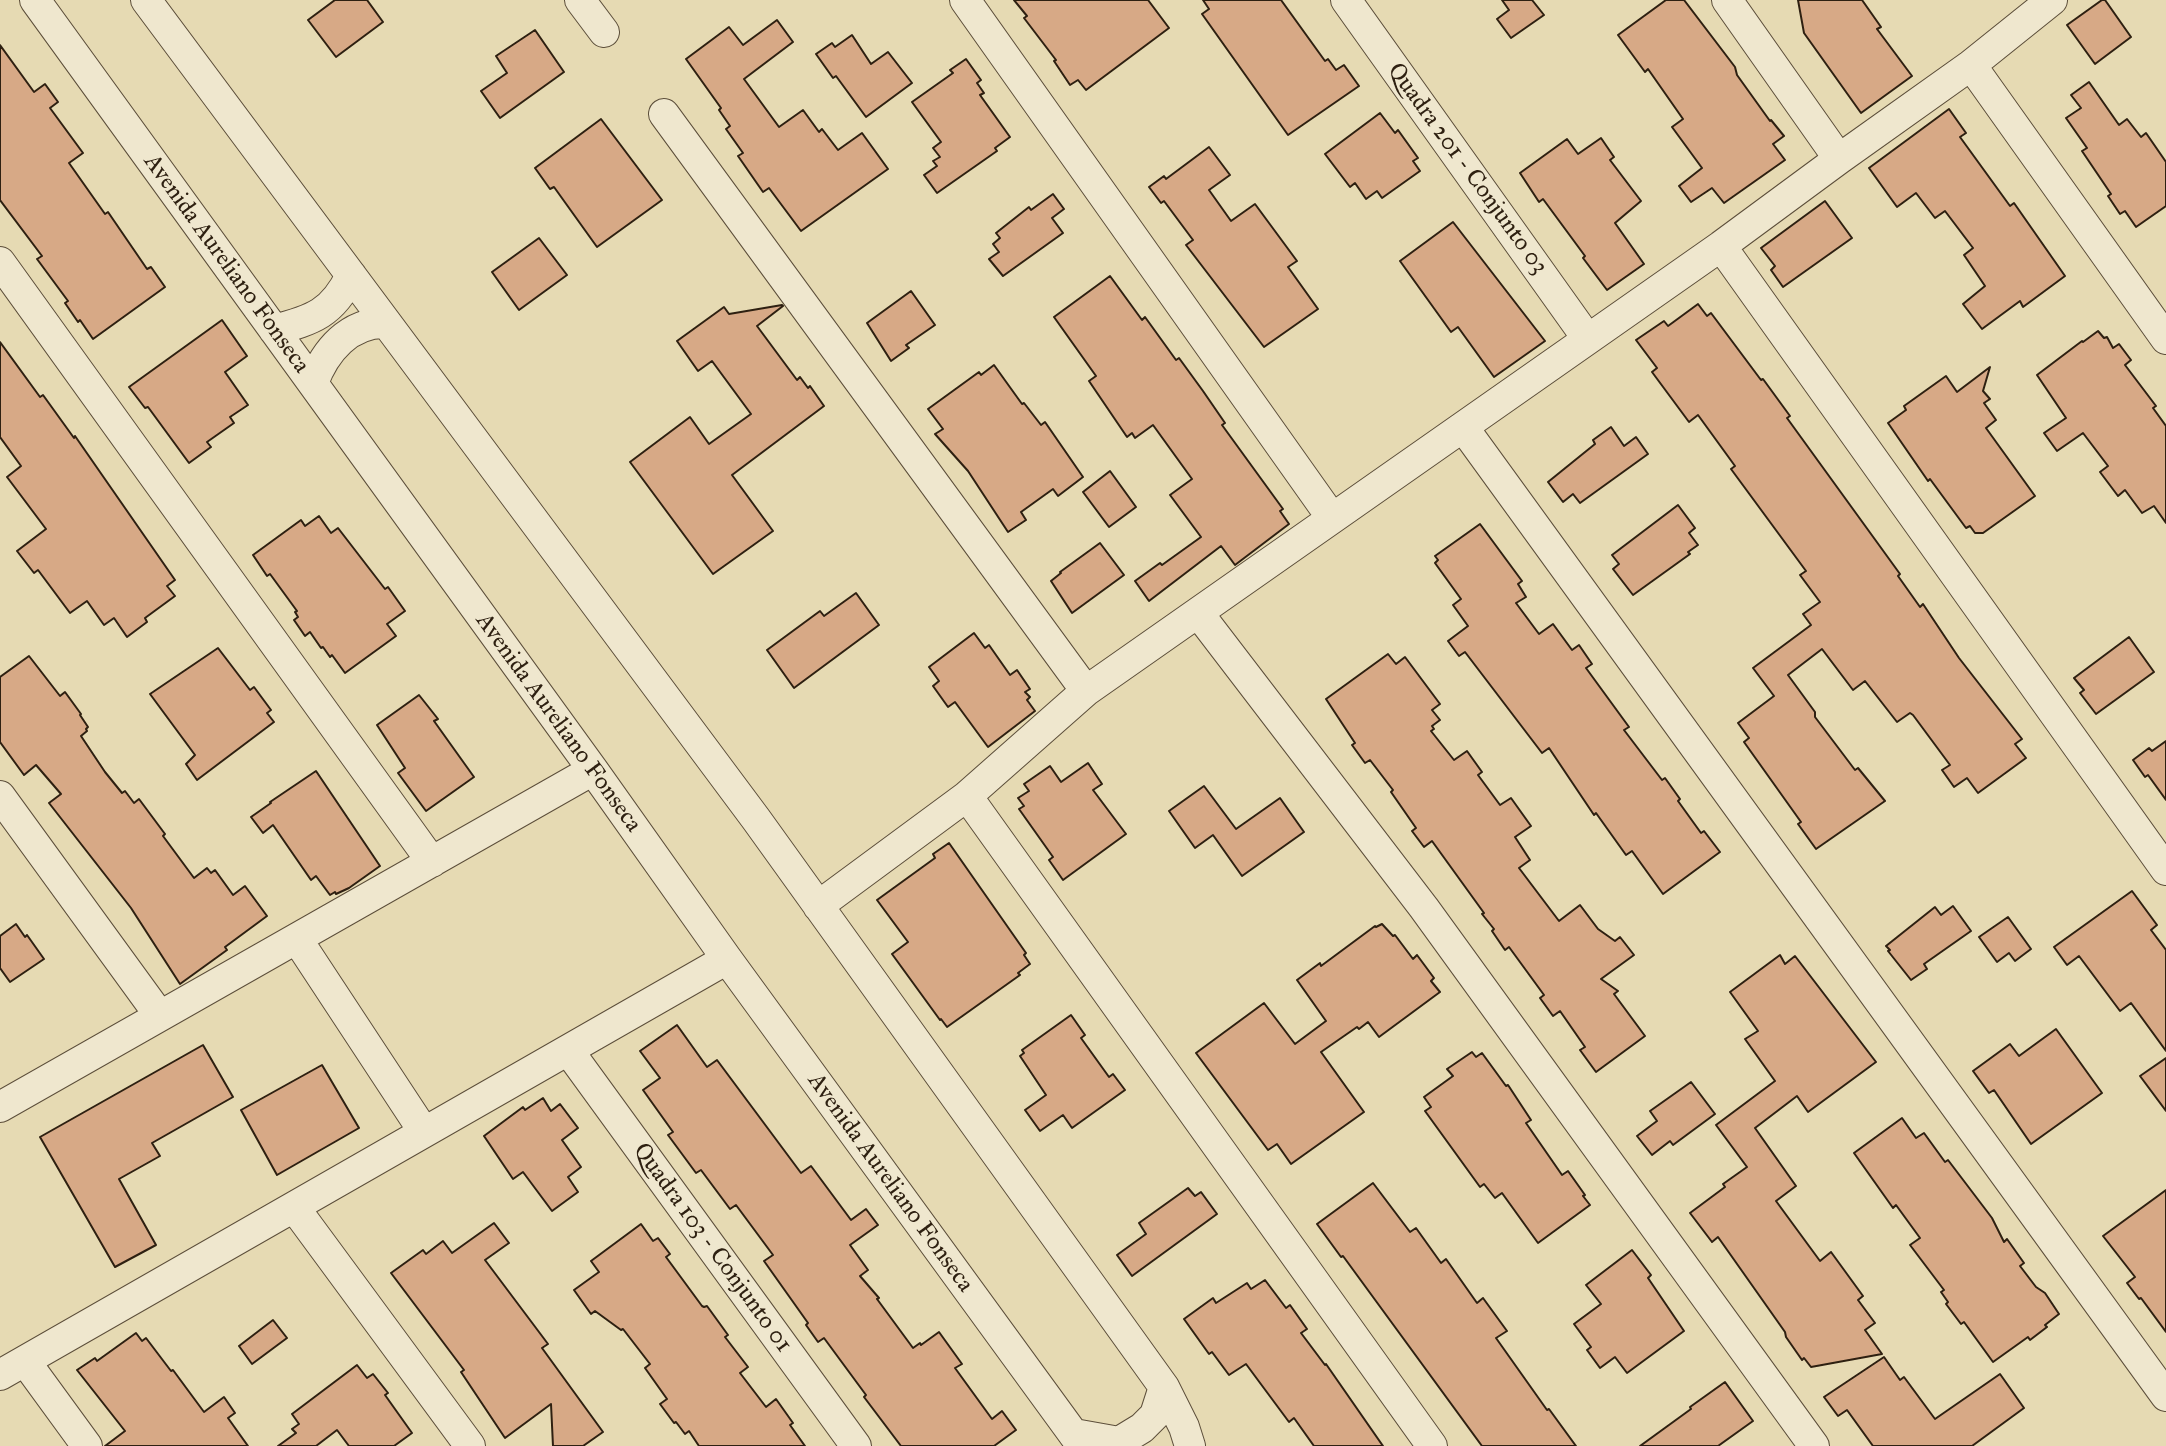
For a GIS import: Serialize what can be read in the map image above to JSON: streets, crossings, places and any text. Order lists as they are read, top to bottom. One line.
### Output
{"streets":{"street":["Quadra 201 - Conjunto 03","Avenida Aureliano Fonseca","Quadra 103 - Conjunto 01"]}}
